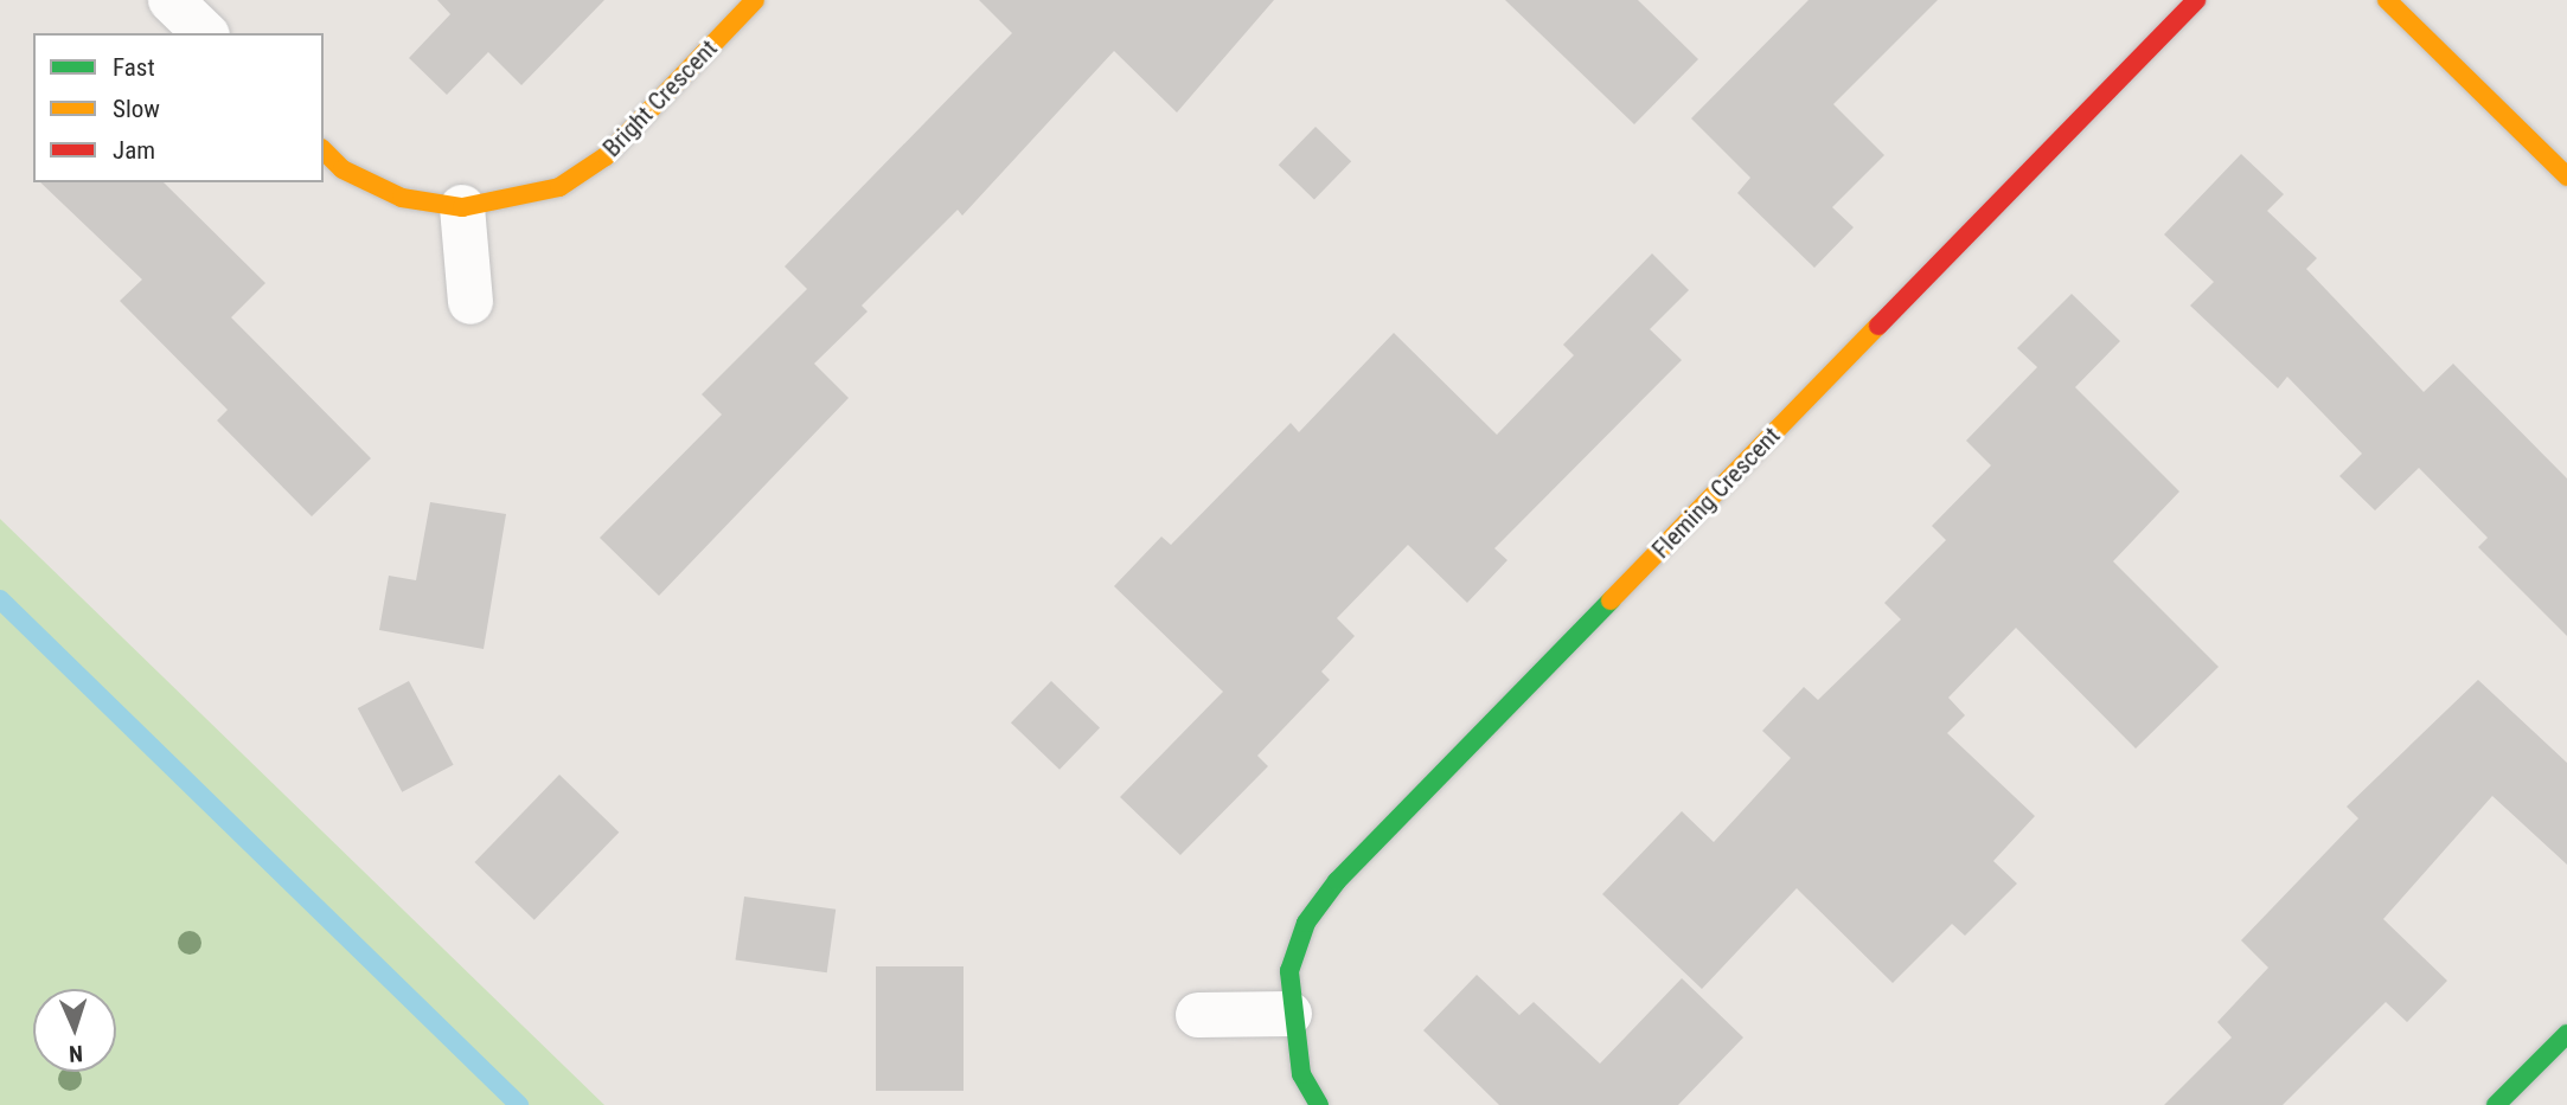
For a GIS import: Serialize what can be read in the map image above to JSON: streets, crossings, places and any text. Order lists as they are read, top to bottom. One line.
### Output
{"streets":{"street":["Bright Crescent","Fleming Crescent"]},"legend":["Fast","Slow","Jam"],"north":"bottom"}
